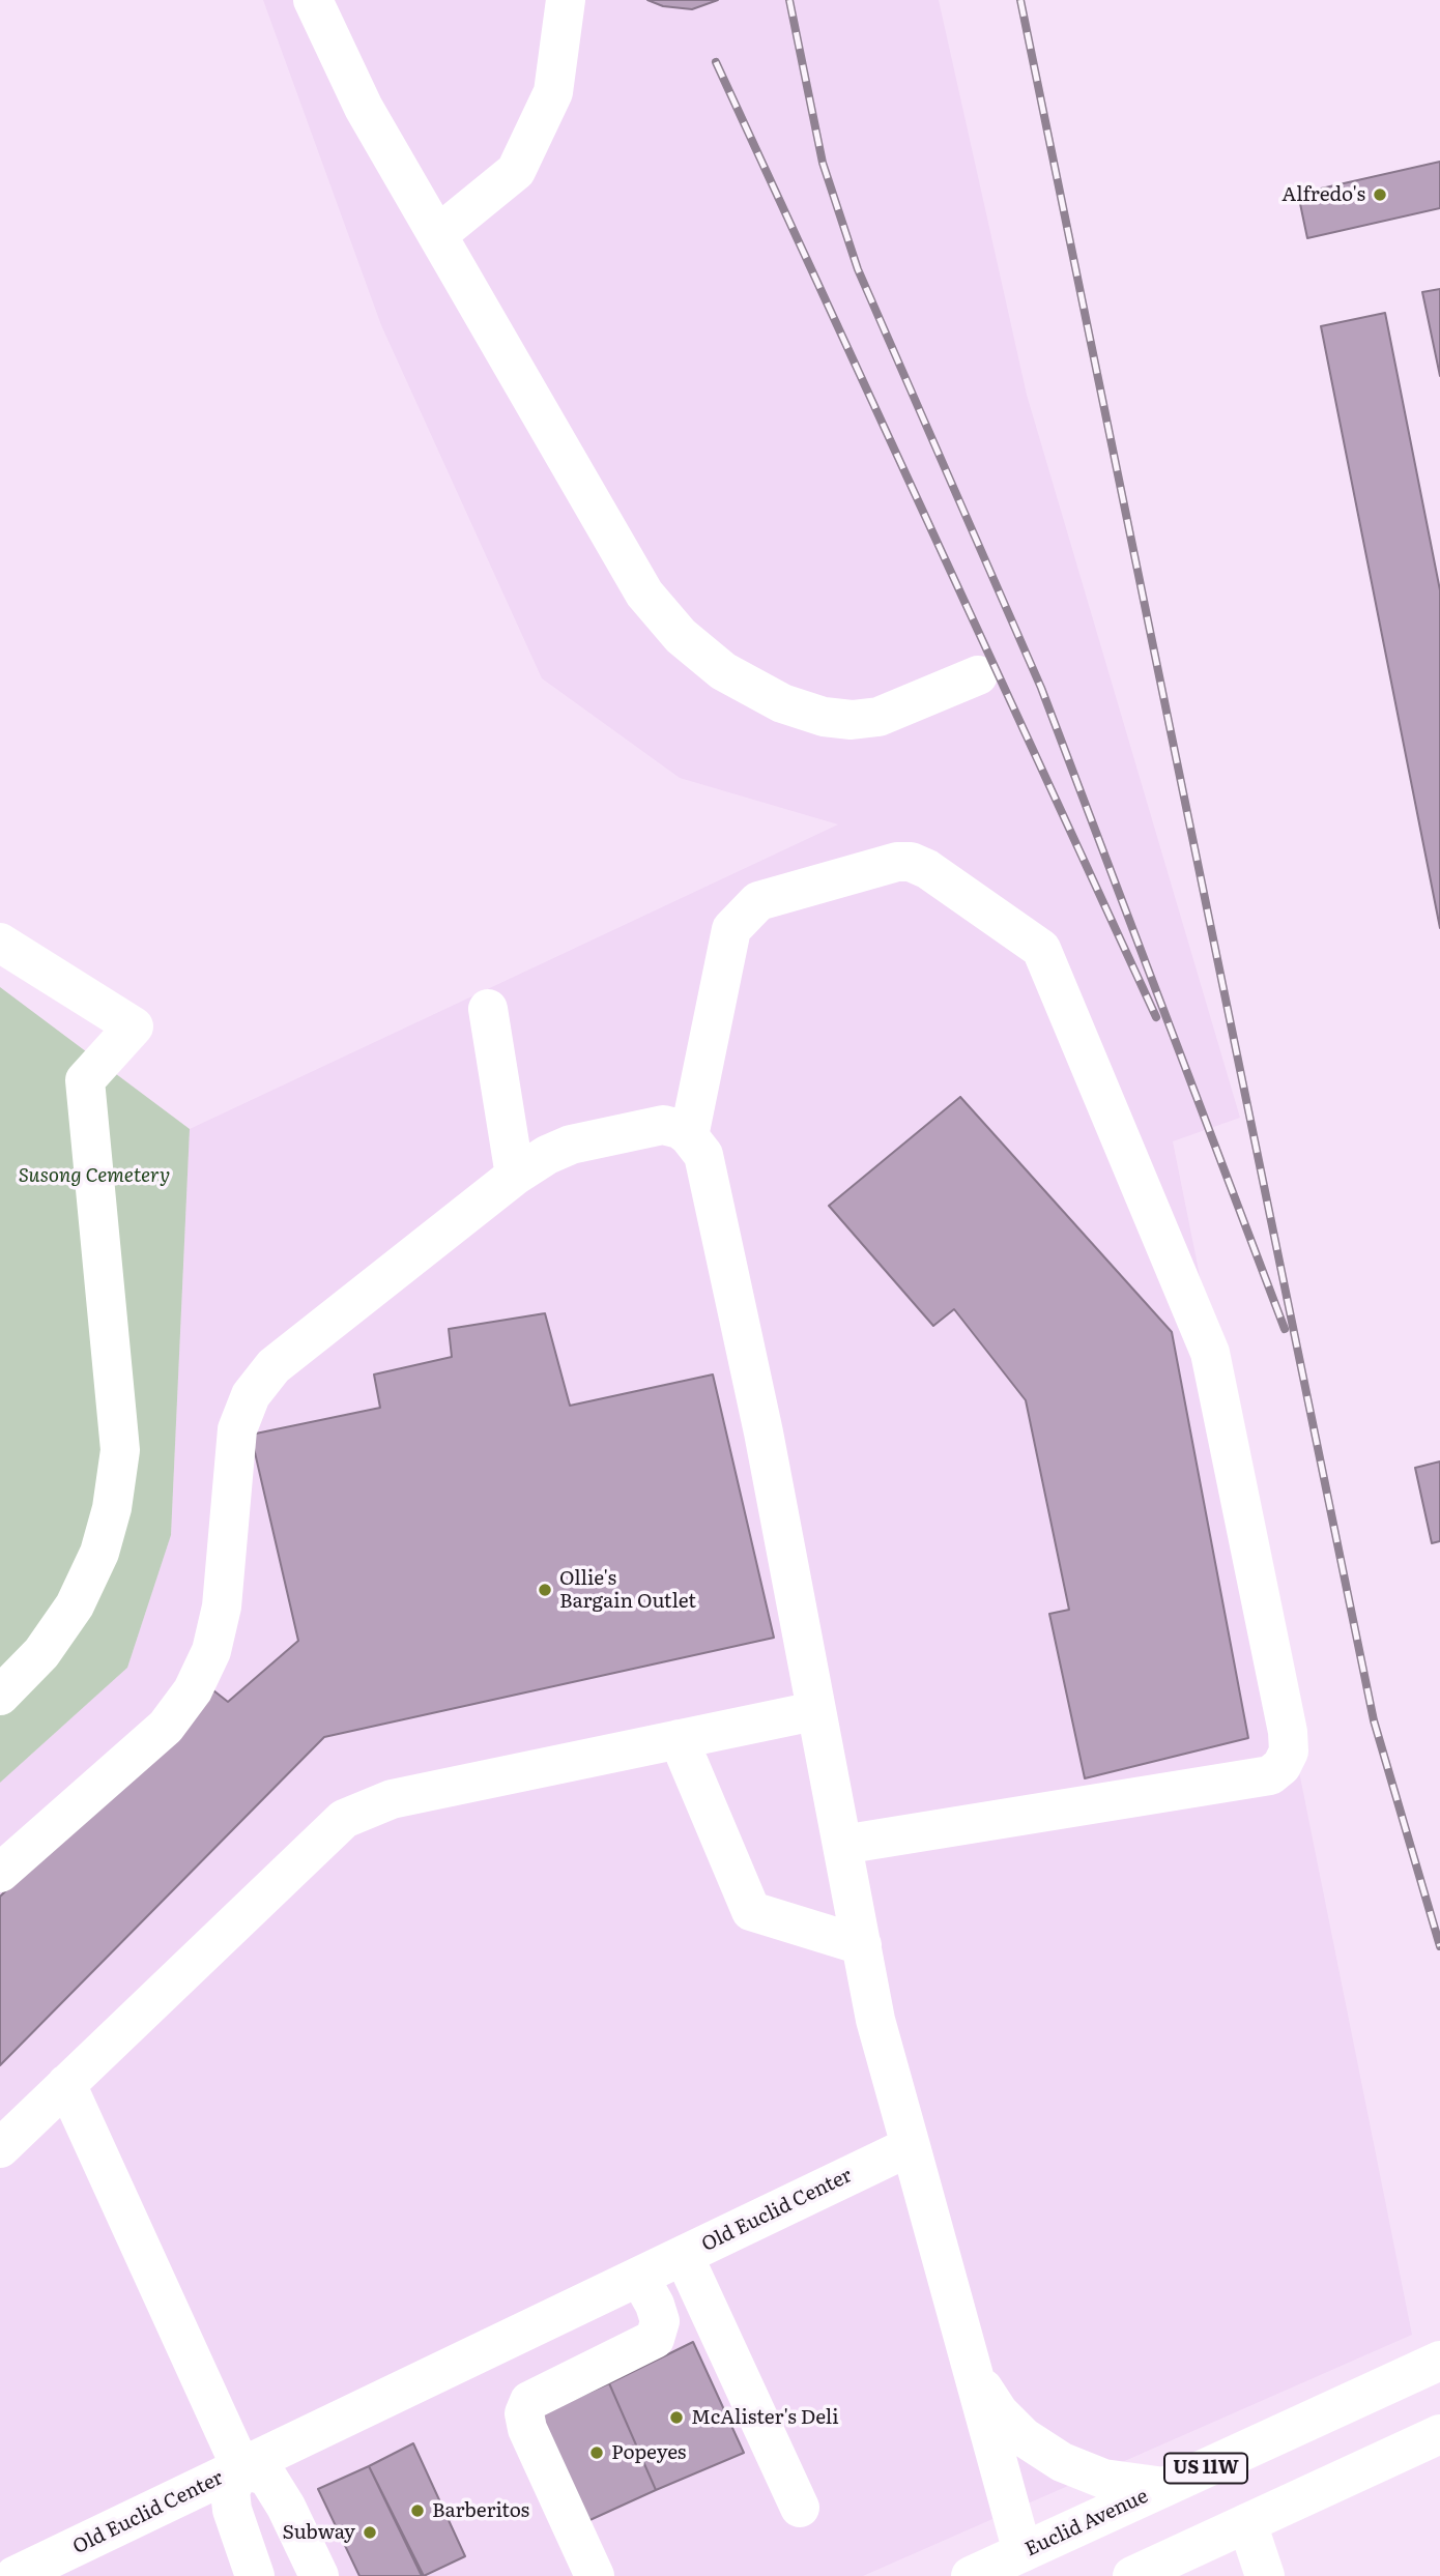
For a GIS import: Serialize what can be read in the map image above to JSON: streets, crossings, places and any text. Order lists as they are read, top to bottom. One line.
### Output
{"streets":{"main road":["Old Euclid Center","US 11W","Euclid Avenue"]},"parks":["Susong Cemetery"],"places":["Alfredo's","Ollie's Bargain Outlet","McAlister's Deli","Popeyes","Barberitos","Subway"]}
